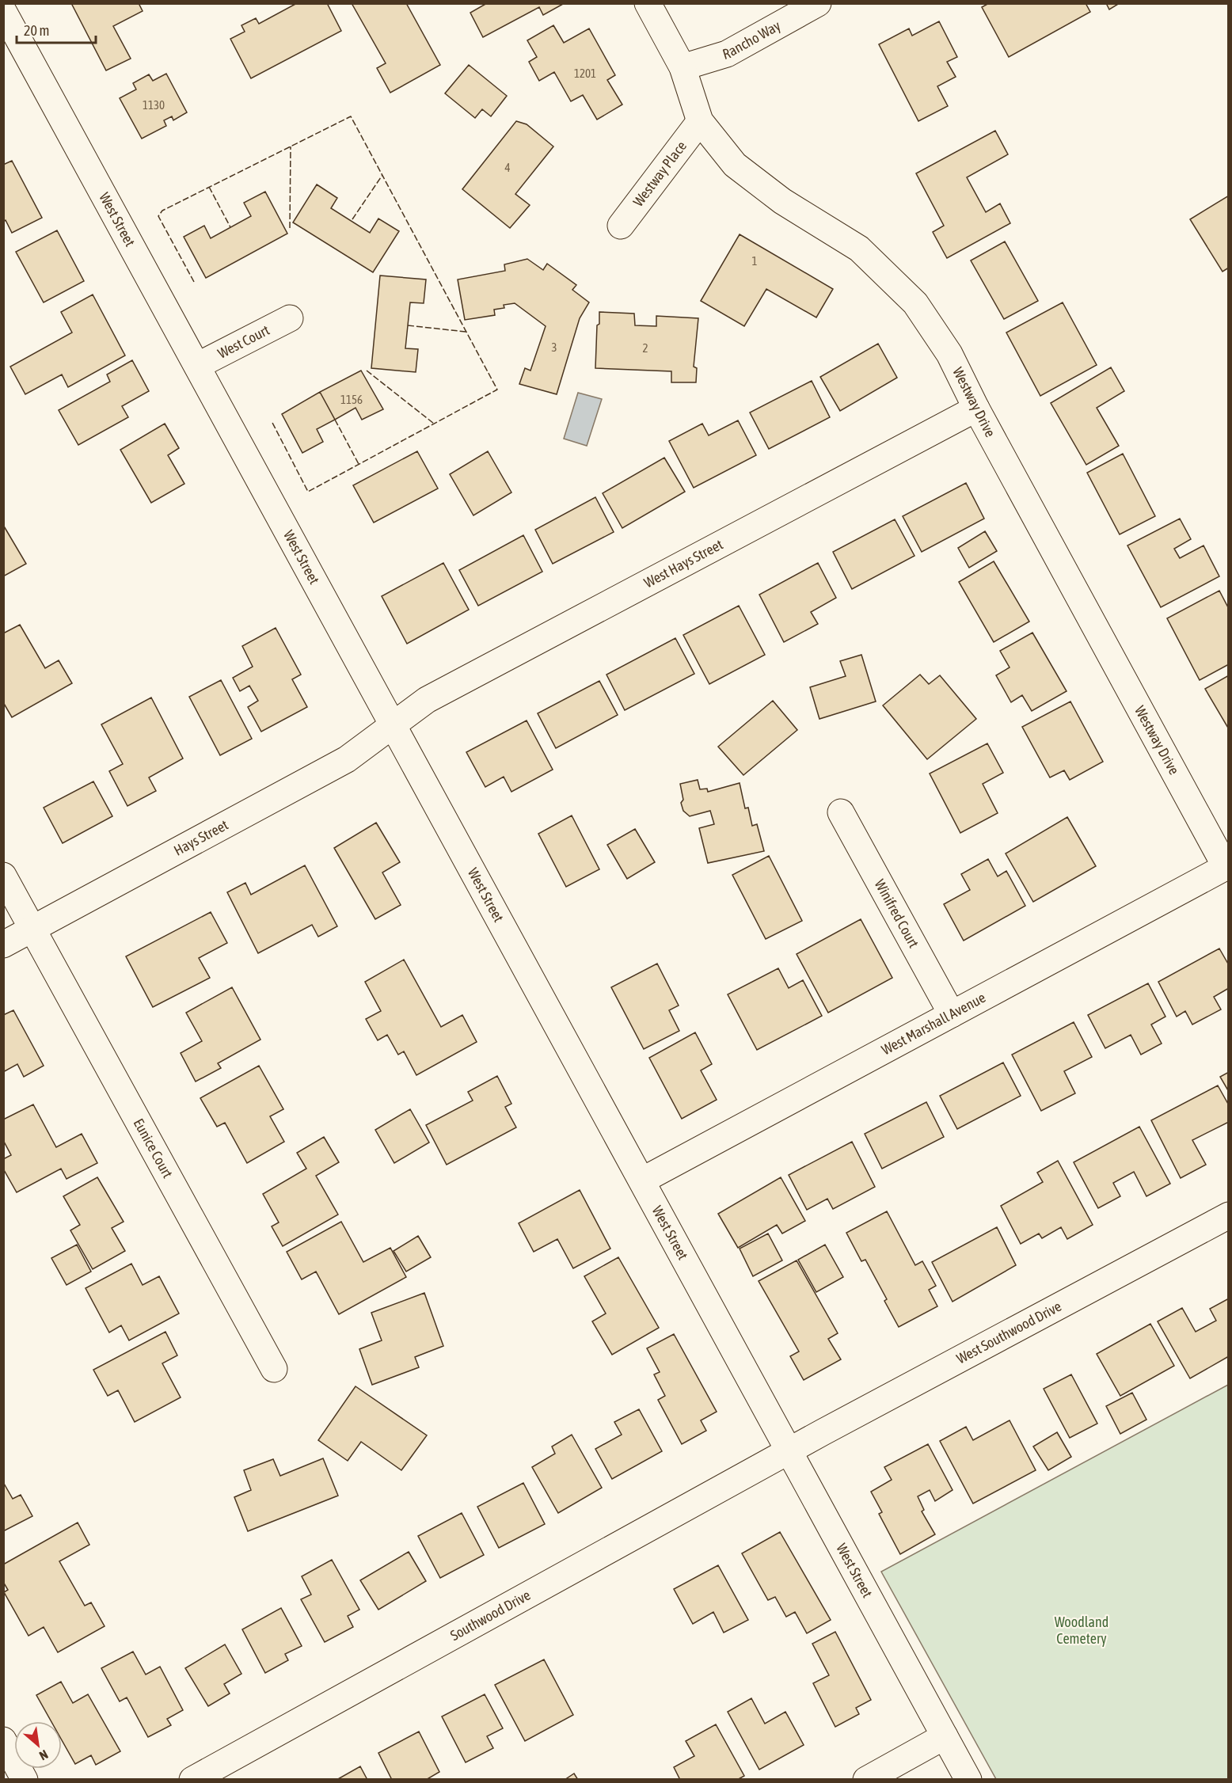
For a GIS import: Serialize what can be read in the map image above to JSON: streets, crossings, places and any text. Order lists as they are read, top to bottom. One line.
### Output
{"streets":{"street":["Rancho Way","Westway Place","West Street","West Court","Westway Drive","West Hays Street","Hays Street","Winifred Court","West Marshall Avenue","Eunice Court","West Southwood Drive","Southwood Drive"]},"crossings":[["Rancho Way","Westway Drive"],["Westway Place","Westway Drive"],["West Street","West Court"],["West Street","West Hays Street"],["West Street","Hays Street"],["West Street","West Marshall Avenue"],["West Street","West Southwood Drive"],["West Street","Southwood Drive"],["Westway Drive","West Hays Street"],["Westway Drive","West Marshall Avenue"],["West Hays Street","Hays Street"],["Hays Street","Eunice Court"],["Winifred Court","West Marshall Avenue"],["West Southwood Drive","Southwood Drive"]],"parks":["Woodland Cemetery"],"house_numbers":["1201","1130","4","1","3","2","1156"],"scale_bar":"20 m","north":"bottom right"}
